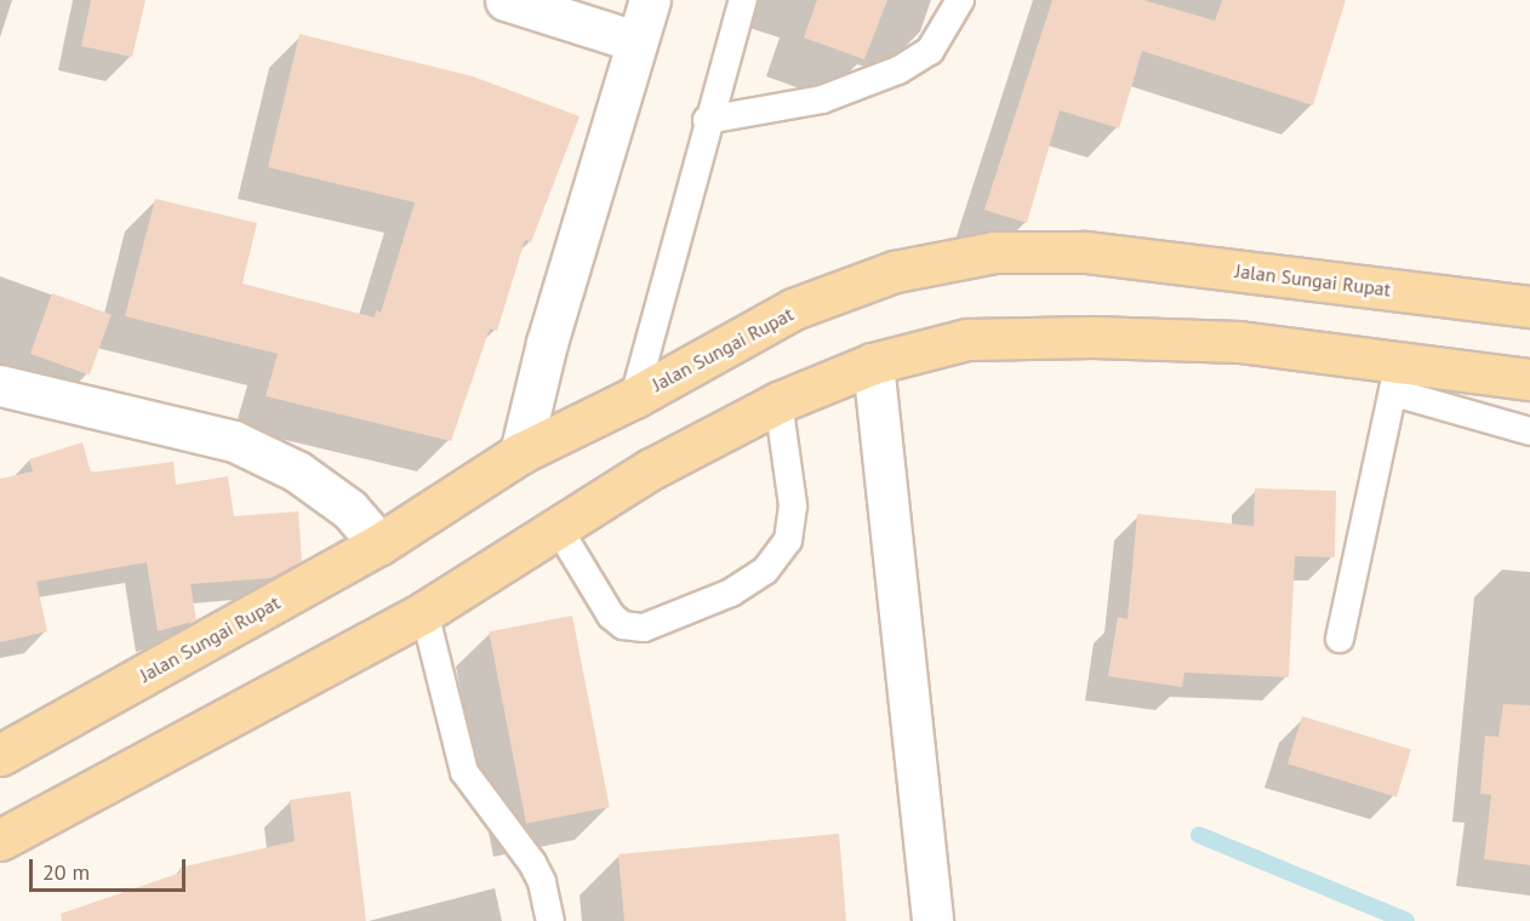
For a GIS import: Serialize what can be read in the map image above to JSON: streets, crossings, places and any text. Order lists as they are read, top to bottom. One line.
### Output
{"streets":{"main road":["Jalan Sungai Rupat"]},"scale_bar":"20 m"}
